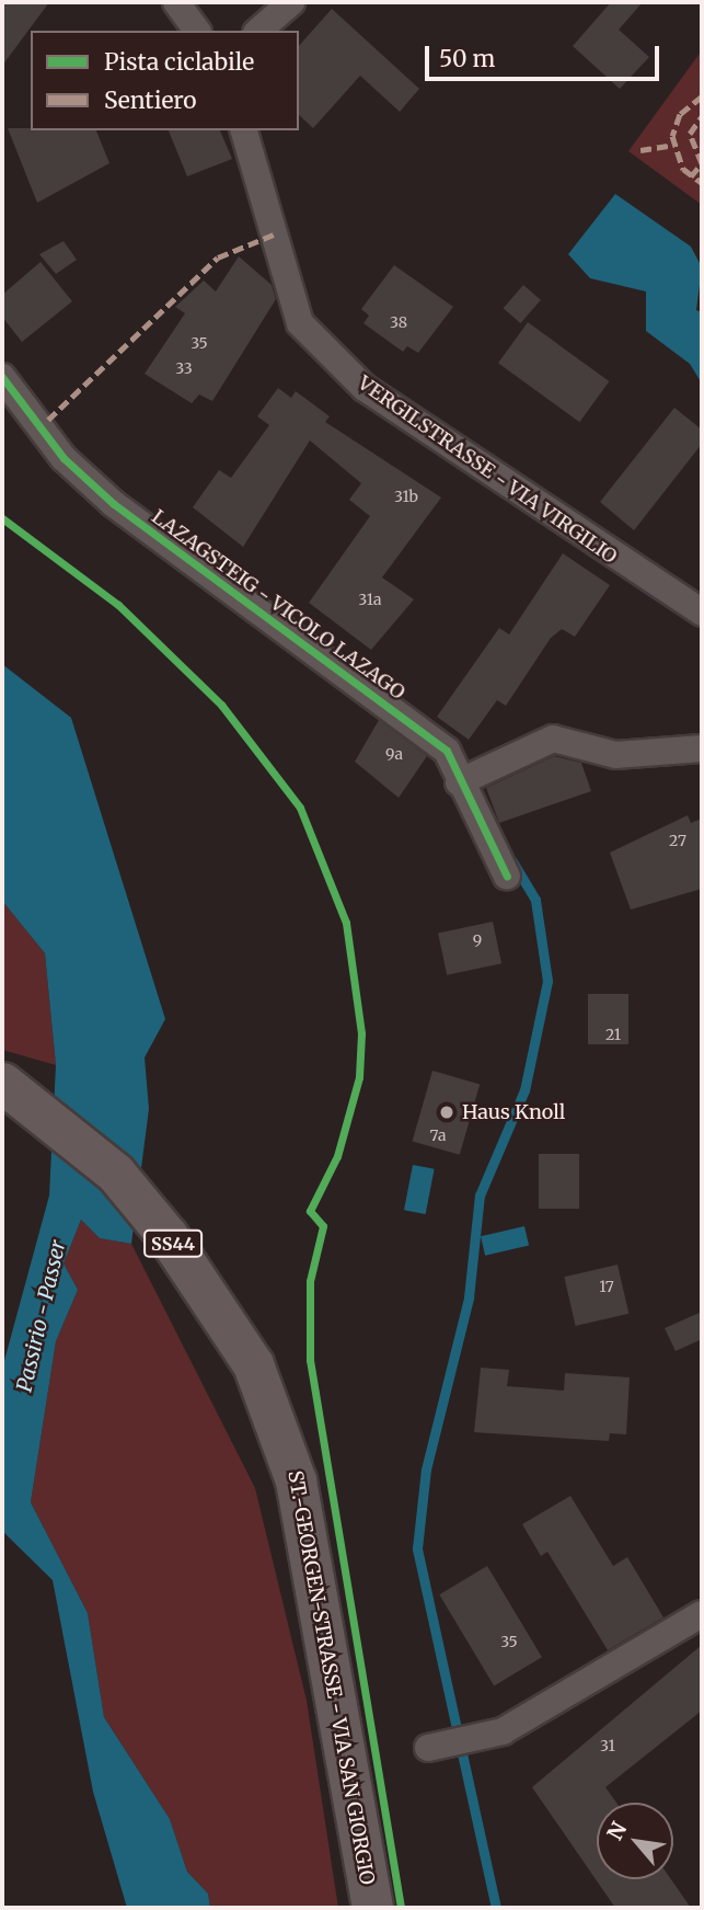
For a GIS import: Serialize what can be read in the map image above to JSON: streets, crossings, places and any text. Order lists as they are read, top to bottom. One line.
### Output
{"streets":{"main road":["SS44","ST.-GEORGEN-STRASSE - VIA SAN GIORGIO"],"street":["VERGILSTRASSE - VIA VIRGILIO","LAZAGSTEIG - VICOLO LAZAGO"]},"water":["Passirio - Passer"],"places":["Haus Knoll"],"house_numbers":["38","35","33","31b","31a","9a","27","9","21","7a","17","35","31"],"legend":["Pista ciclabile","Sentiero"],"scale_bar":"50 m","north":"top left"}
